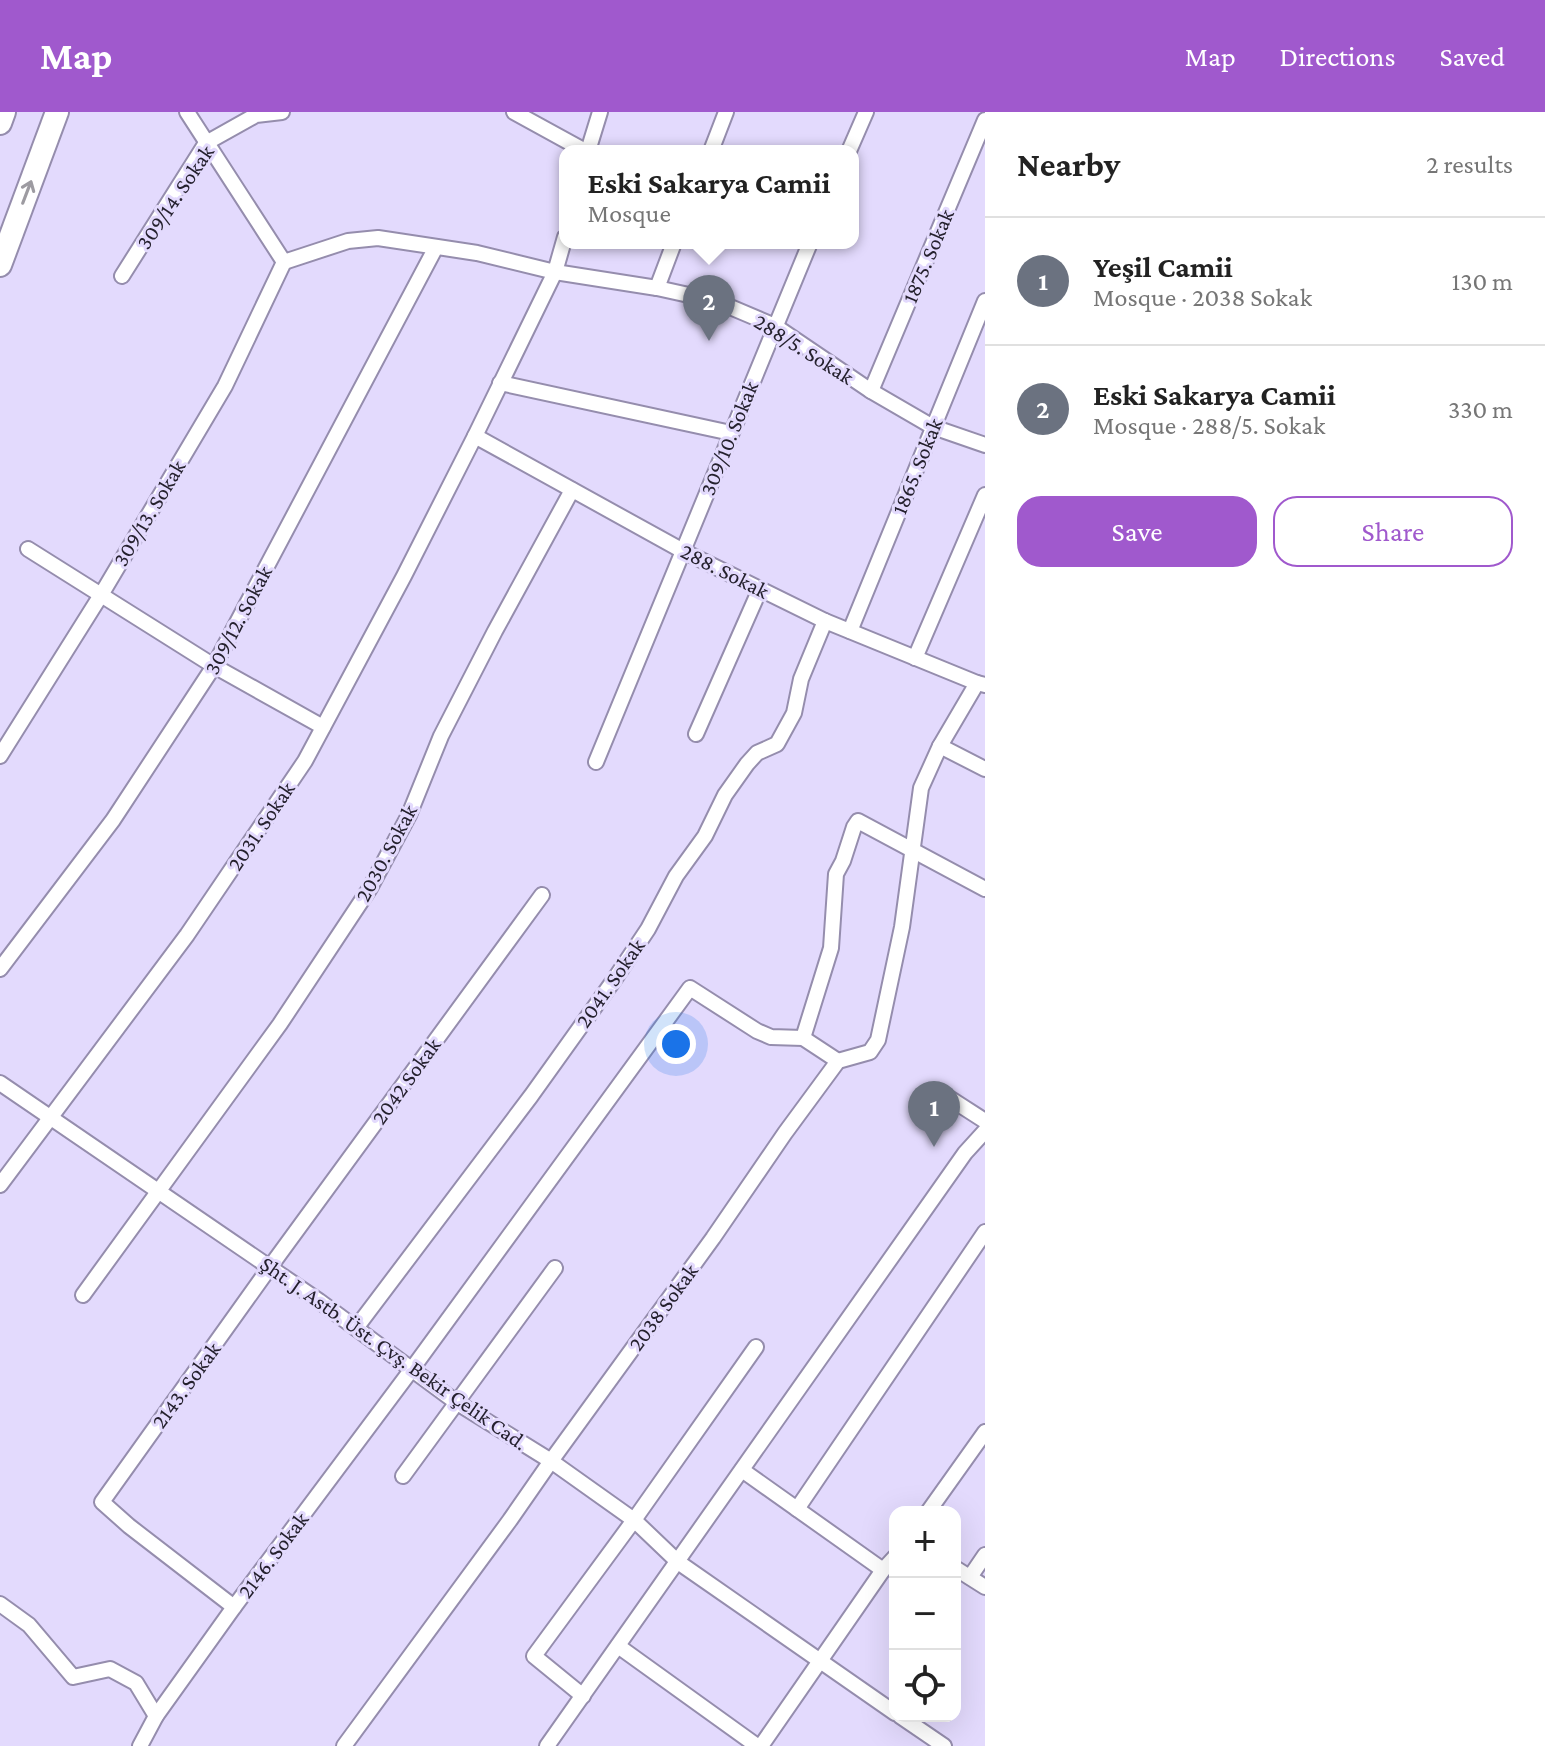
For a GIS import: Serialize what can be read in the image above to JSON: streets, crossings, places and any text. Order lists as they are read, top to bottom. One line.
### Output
{"streets":{"street":["309/14. Sokak","1875. Sokak","288/5. Sokak","309/10. Sokak","1865. Sokak","309/13. Sokak","288. Sokak","309/12. Sokak","2031. Sokak","2030. Sokak","2041. Sokak","2042 Sokak","2038 Sokak","Şht. J. Astb. Üst. Çvş. Bekir Çelik Cad.","2143. Sokak","2146. Sokak"]},"crossings":[["1875. Sokak","288/5. Sokak"],["288/5. Sokak","309/10. Sokak"],["288/5. Sokak","1865. Sokak"],["288/5. Sokak","309/13. Sokak"],["288/5. Sokak","309/12. Sokak"],["288/5. Sokak","2031. Sokak"],["309/10. Sokak","288. Sokak"],["1865. Sokak","288. Sokak"],["288. Sokak","2031. Sokak"],["288. Sokak","2030. Sokak"],["288. Sokak","2041. Sokak"],["2031. Sokak","Şht. J. Astb. Üst. Çvş. Bekir Çelik Cad."],["2030. Sokak","Şht. J. Astb. Üst. Çvş. Bekir Çelik Cad."],["2041. Sokak","Şht. J. Astb. Üst. Çvş. Bekir Çelik Cad."],["2042 Sokak","Şht. J. Astb. Üst. Çvş. Bekir Çelik Cad."],["2042 Sokak","2143. Sokak"],["2038 Sokak","Şht. J. Astb. Üst. Çvş. Bekir Çelik Cad."],["Şht. J. Astb. Üst. Çvş. Bekir Çelik Cad.","2143. Sokak"],["Şht. J. Astb. Üst. Çvş. Bekir Çelik Cad.","2146. Sokak"],["2143. Sokak","2146. Sokak"]],"page":{"header":"Map","nav":["Map","Directions","Saved"],"heading":["Nearby","2 results"],"popup":["Eski Sakarya Camii","Mosque"],"list":[{"mark":"1","name":"Yeşil Camii","note":"Mosque · 2038 Sokak","value":"130 m"},{"mark":"2","name":"Eski Sakarya Camii","note":"Mosque · 288/5. Sokak","value":"330 m"}],"pins":["2","1"],"buttons":["Save","Share"],"map_buttons":["+","−"]}}
